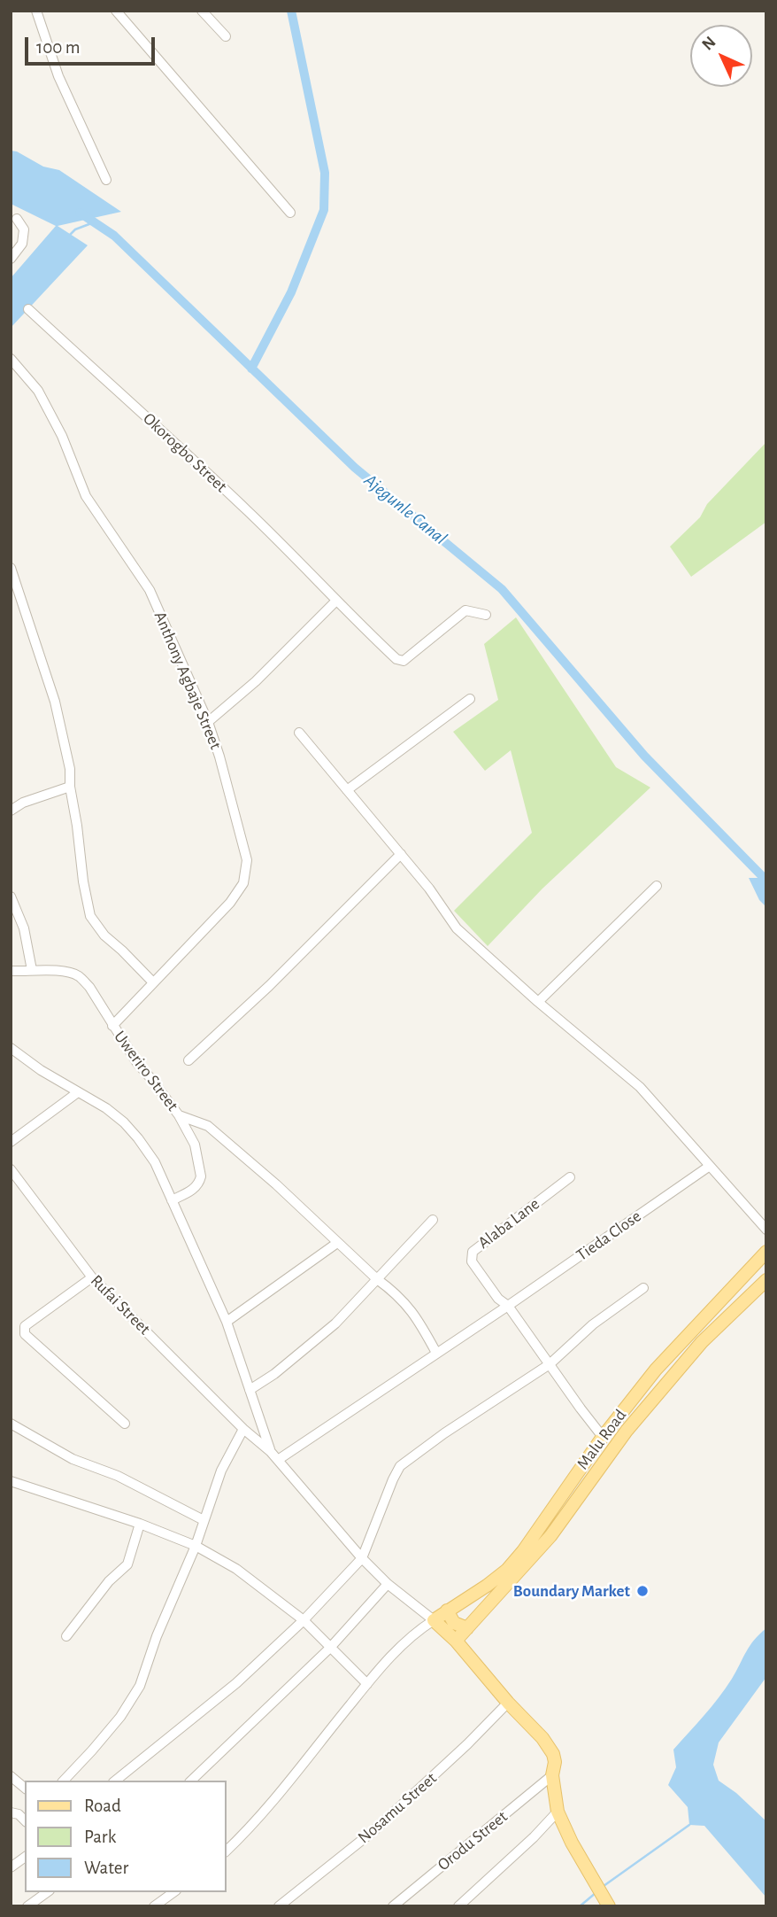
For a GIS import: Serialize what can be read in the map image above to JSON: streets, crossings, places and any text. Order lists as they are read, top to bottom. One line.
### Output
{"streets":{"main road":["Malu Road"],"street":["Okorogbo Street","Anthony Agbaje Street","Uweriro Street","Alaba Lane","Tieda Close","Rufai Street","Nosamu Street","Orodu Street"]},"crossings":[["Anthony Agbaje Street","Uweriro Street"],["Alaba Lane","Tieda Close"]],"water":["Ajegunle Canal"],"places":["Boundary Market"],"legend":["Road","Park","Water"],"scale_bar":"100 m","north":"top left"}
